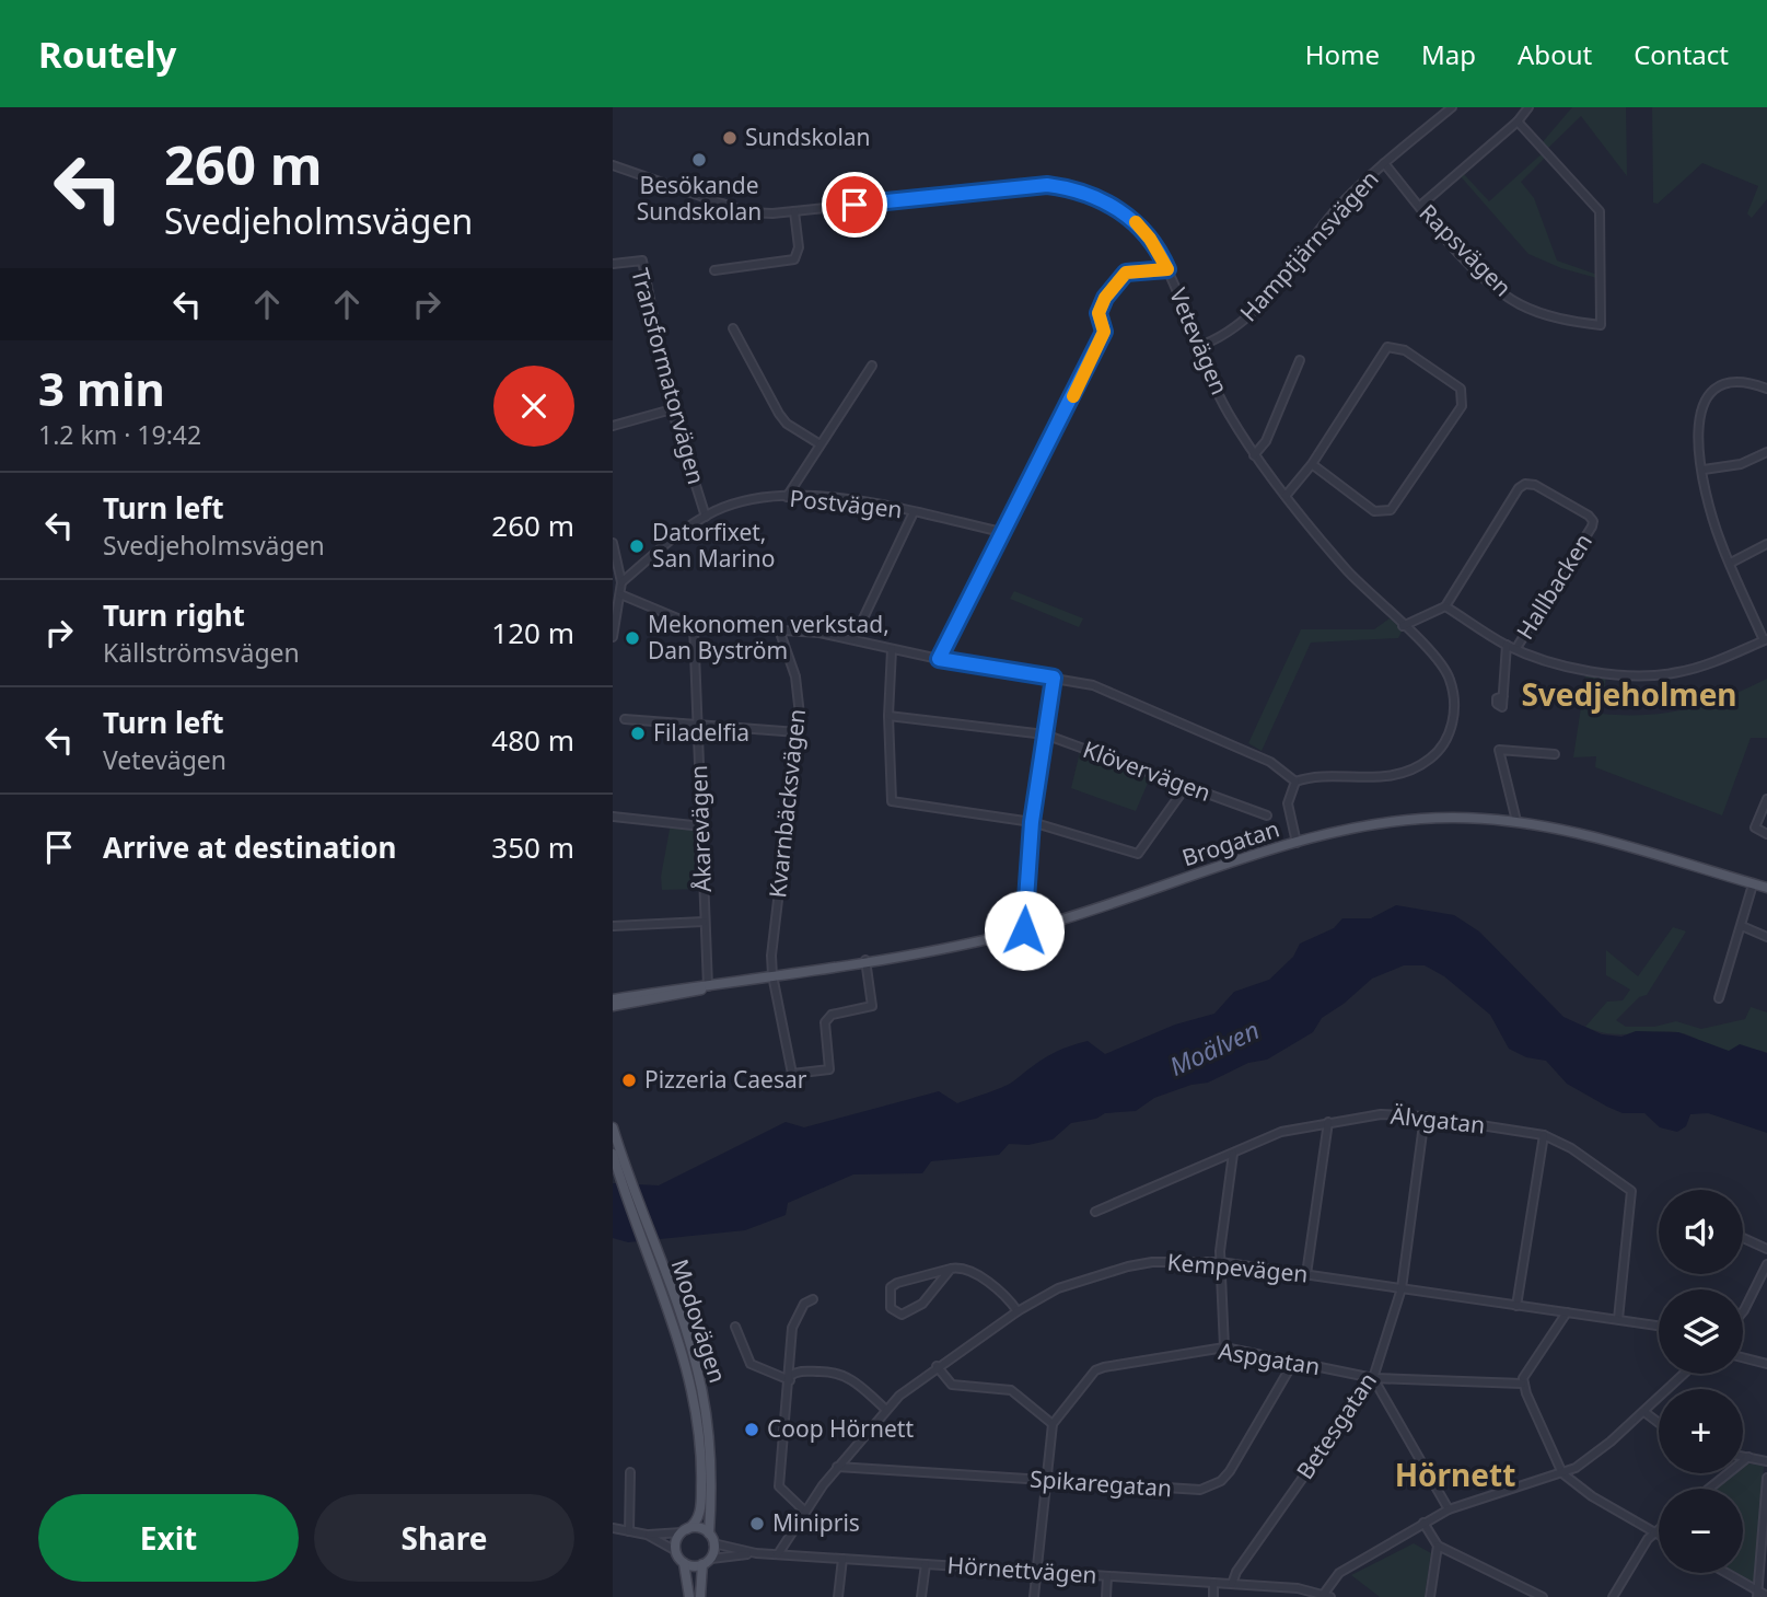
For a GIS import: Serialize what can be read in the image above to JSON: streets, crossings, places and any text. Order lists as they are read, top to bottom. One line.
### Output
{"streets":{"main road":["Brogatan","Modovägen"],"street":["Hamptjärnsvägen","Rapsvägen","Vetevägen","Transformatorvägen","Postvägen","Hallbacken","Klövervägen","Kvarnbäcksvägen","Åkarevägen","Älvgatan","Kempevägen","Aspgatan","Betesgatan","Spikaregatan","Hörnettvägen"]},"crossings":[["Hamptjärnsvägen","Rapsvägen"],["Hamptjärnsvägen","Vetevägen"],["Transformatorvägen","Postvägen"],["Kvarnbäcksvägen","Brogatan"],["Åkarevägen","Brogatan"],["Älvgatan","Kempevägen"],["Älvgatan","Betesgatan"],["Kempevägen","Betesgatan"],["Kempevägen","Spikaregatan"],["Kempevägen","Hörnettvägen"],["Modovägen","Hörnettvägen"],["Aspgatan","Betesgatan"],["Aspgatan","Spikaregatan"],["Betesgatan","Hörnettvägen"]],"districts":["Svedjeholmen","Hörnett"],"water":["Moälven"],"places":["Sundskolan","Besökande Sundskolan","Datorfixet, San Marino","Mekonomen verkstad, Dan Byström","Filadelfia","Pizzeria Caesar","Coop Hörnett","Minipris"],"page":{"header":"Routely","nav":["Home","Map","About","Contact"],"turn":["260 m","Svedjeholmsvägen"],"heading":["3 min","1.2 km · 19:42"],"list":[{"name":"Turn left","note":"Svedjeholmsvägen","value":"260 m"},{"name":"Turn right","note":"Källströmsvägen","value":"120 m"},{"name":"Turn left","note":"Vetevägen","value":"480 m"},{"name":"Arrive at destination","value":"350 m"}],"map_buttons":["+","−"],"buttons":["Exit","Share"]}}
